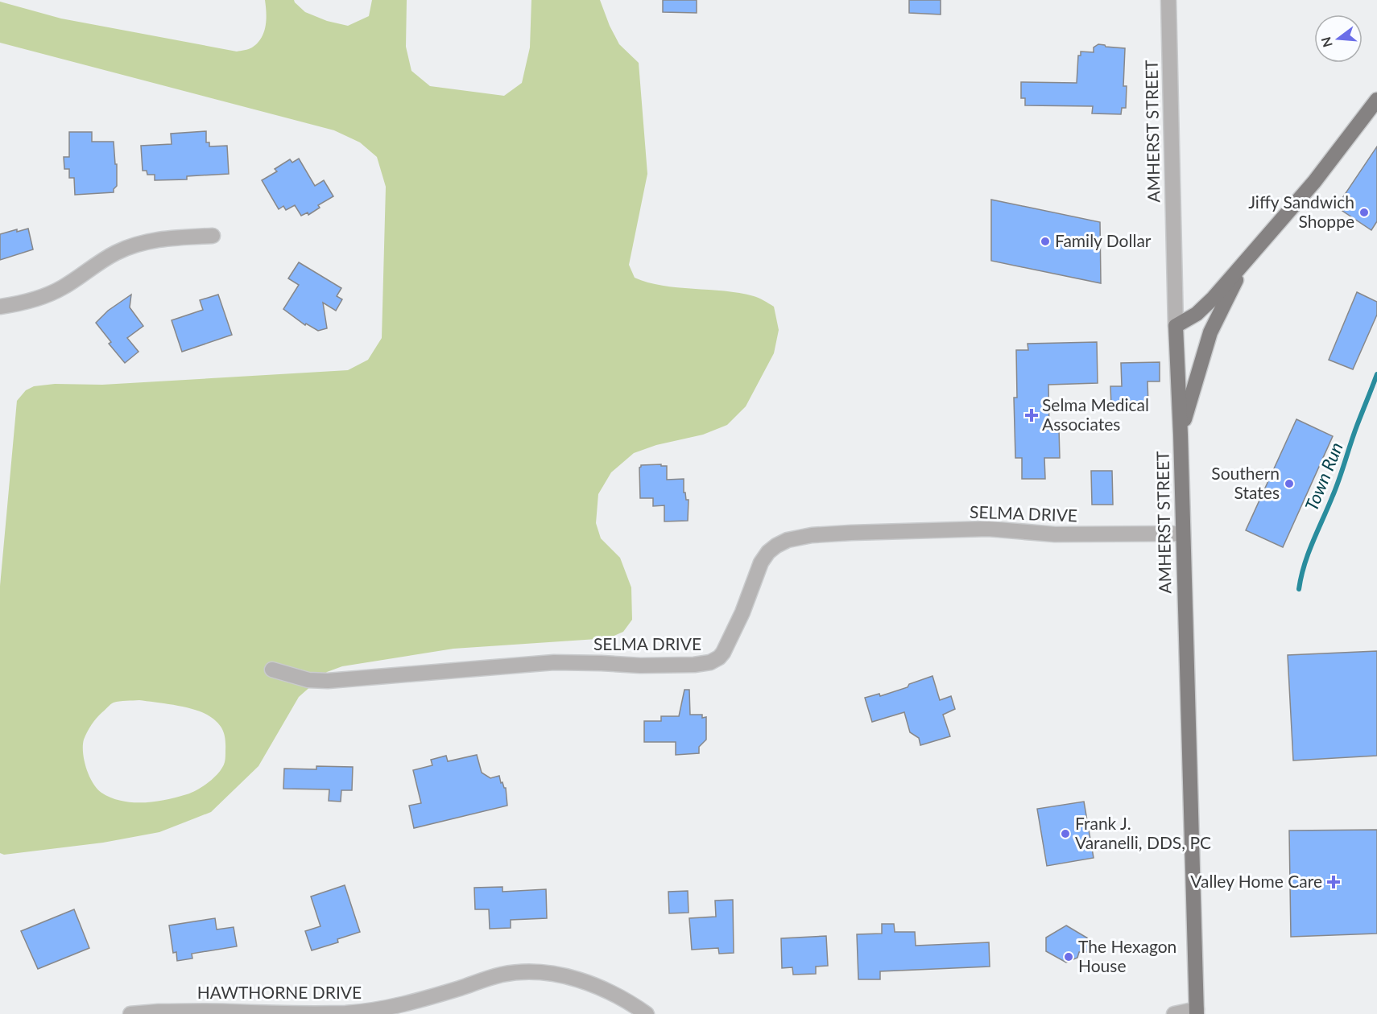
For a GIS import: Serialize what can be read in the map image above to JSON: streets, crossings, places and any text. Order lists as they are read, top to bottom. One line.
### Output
{"streets":{"main road":["AMHERST STREET"],"street":["SELMA DRIVE","HAWTHORNE DRIVE"]},"crossings":[["AMHERST STREET","SELMA DRIVE"]],"water":["Town Run"],"places":{"other":["Jiffy Sandwich Shoppe","Family Dollar","Southern States","Frank J. Varanelli, DDS, PC","The Hexagon House"],"health":["Selma Medical Associates","Valley Home Care"]},"north":"left"}
